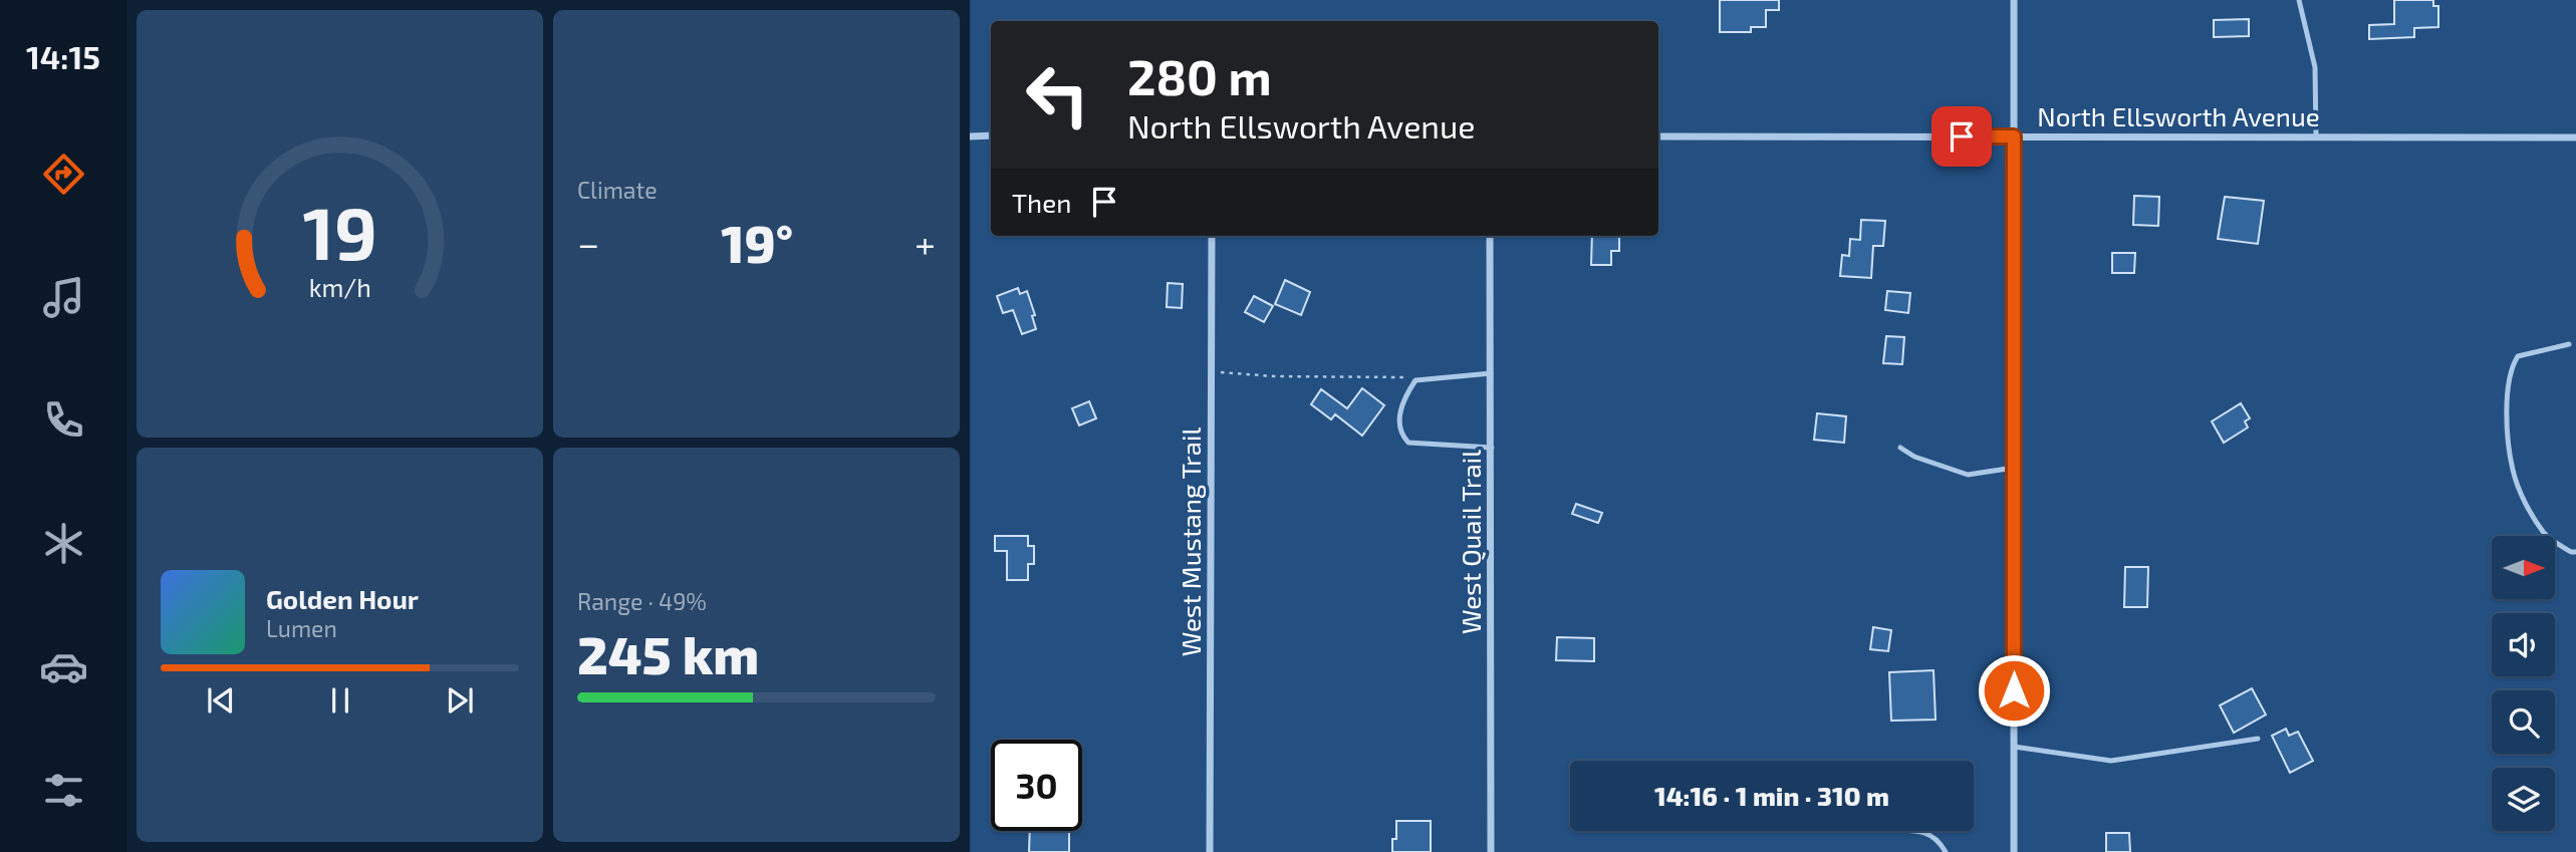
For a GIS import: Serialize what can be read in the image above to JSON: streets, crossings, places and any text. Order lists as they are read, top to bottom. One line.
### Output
{"streets":{"street":["North Ellsworth Avenue","West Mustang Trail","West Quail Trail"]},"north":"right","page":{"tabs":"14:15","tile":["Climate",["Range · 49%","245 km"]],"turn":["280 m","North Ellsworth Avenue"],"then":"Then","heat":["−","19°","+"],"song":["Golden Hour","Lumen"],"limit":"30","trip":"14:16 · 1 min · 310 m","gauge":["19","km/h"]}}
